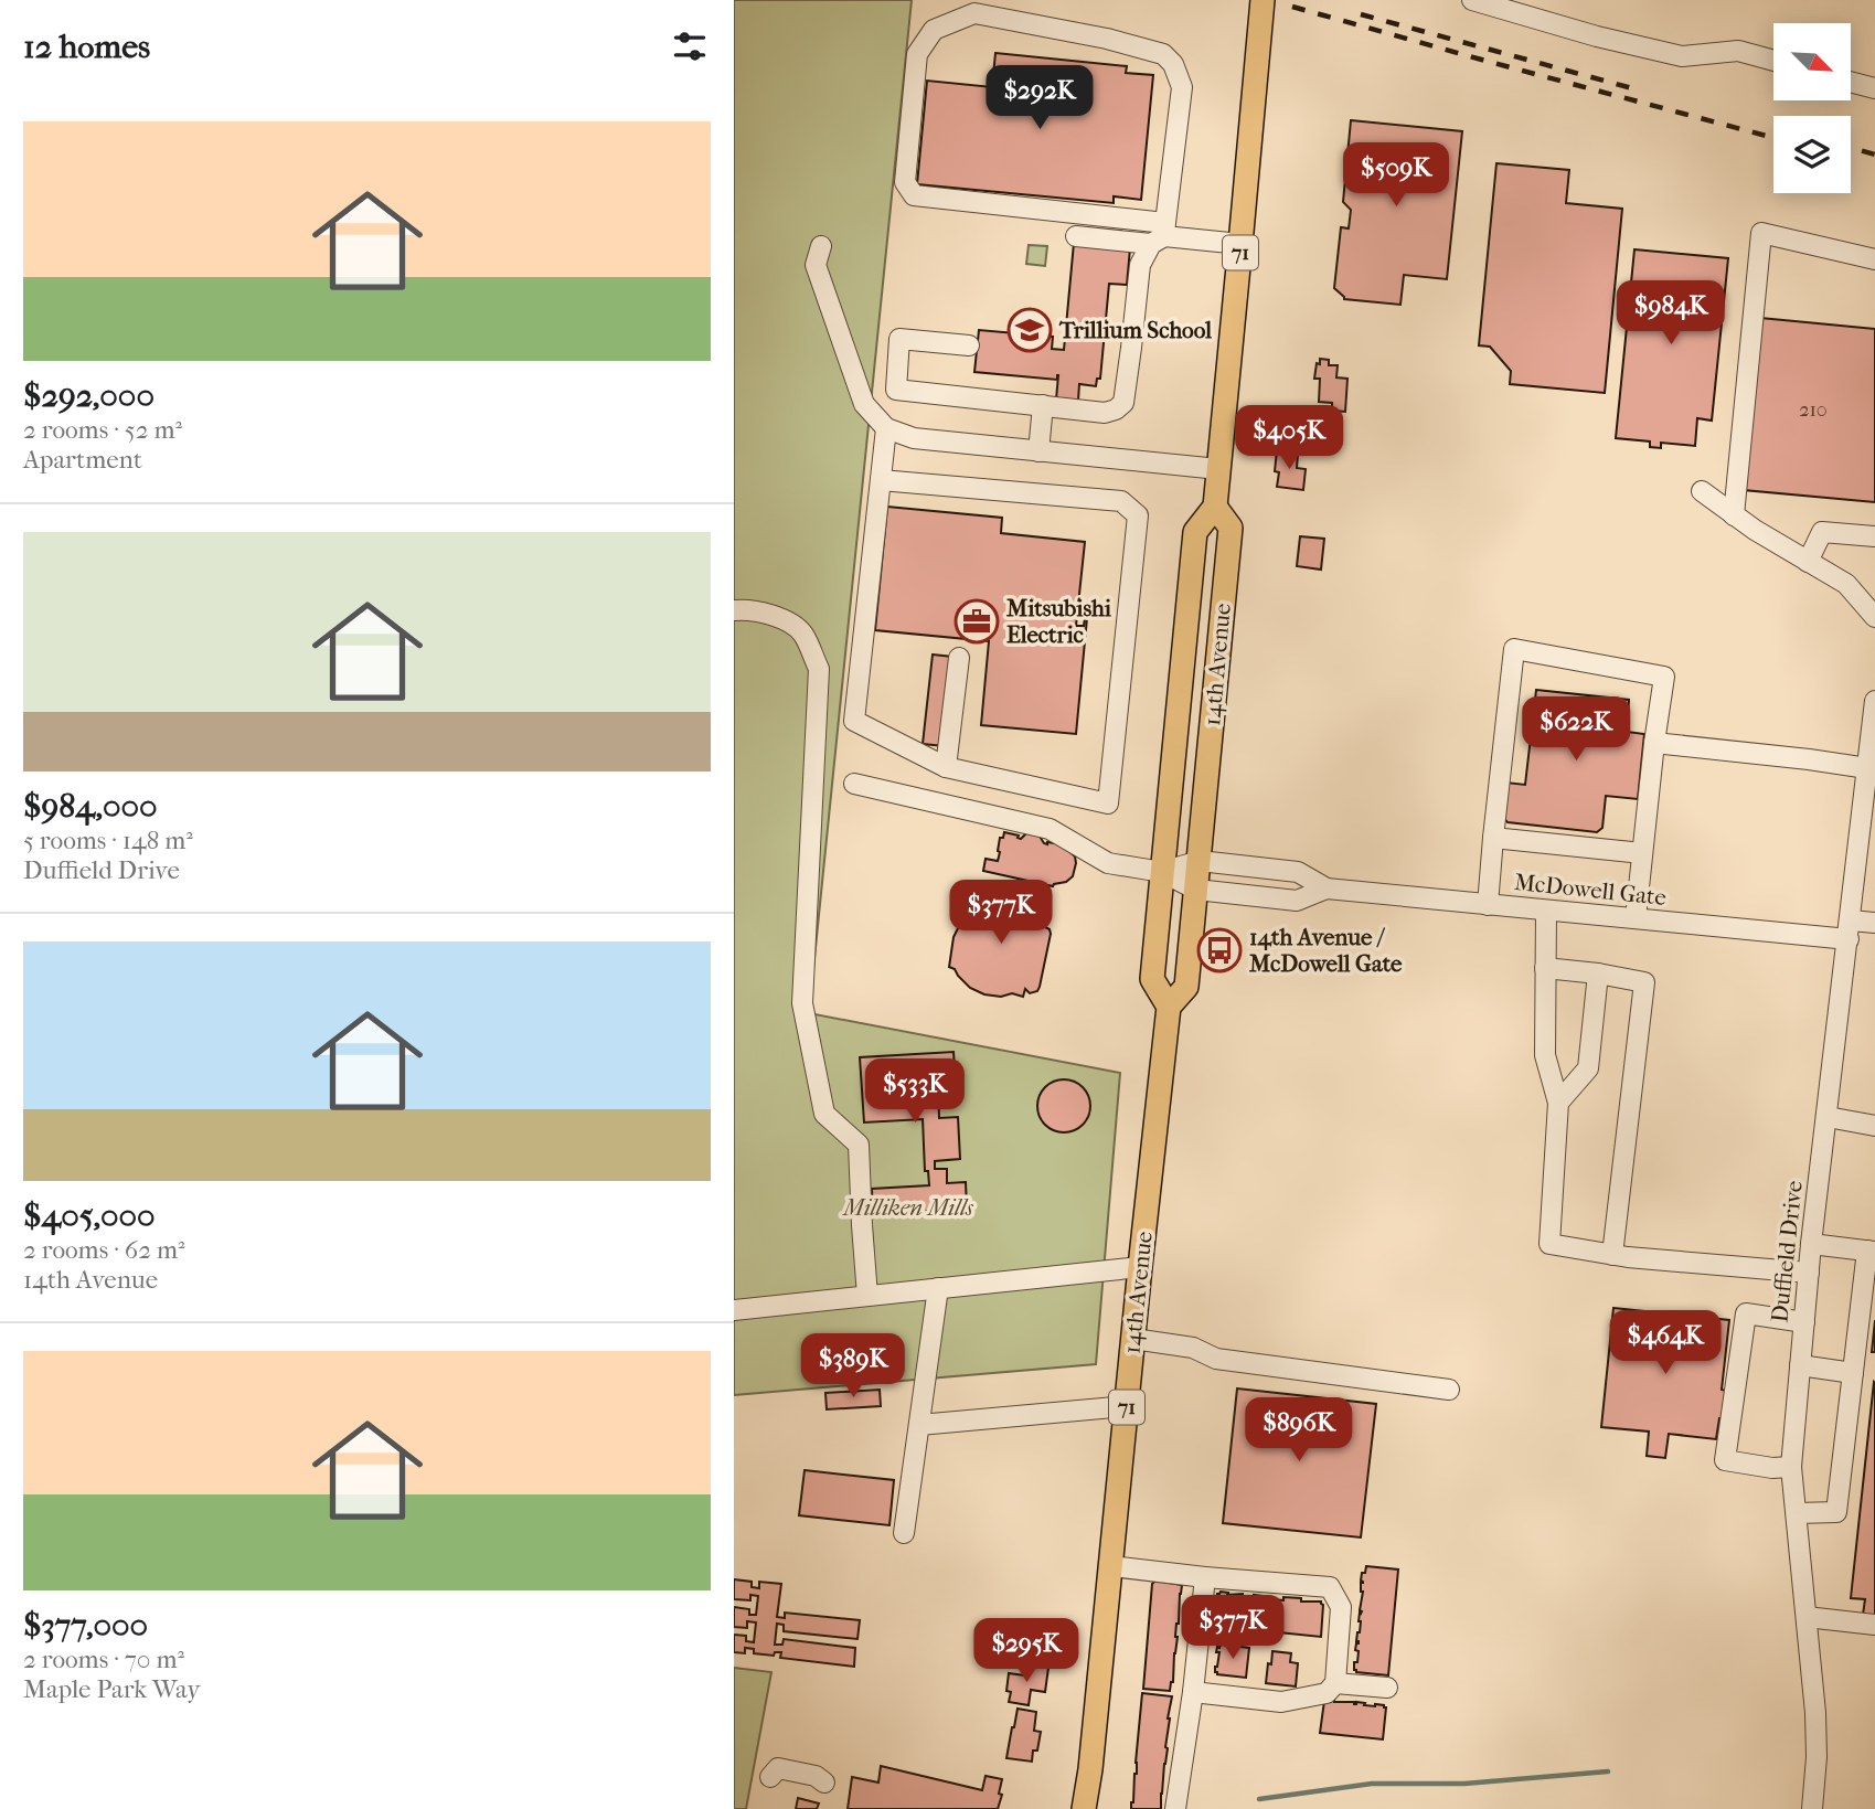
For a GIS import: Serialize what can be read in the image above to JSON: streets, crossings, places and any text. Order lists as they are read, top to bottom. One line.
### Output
{"streets":{"main road":["71","14th Avenue"],"street":["McDowell Gate","Duffield Drive"]},"crossings":[["14th Avenue","McDowell Gate"],["McDowell Gate","Duffield Drive"]],"parks":["Milliken Mills"],"places":{"school or university":["Trillium School"],"office":["Mitsubishi Electric"],"bus stop":["14th Avenue / McDowell Gate"]},"house_numbers":["210"],"north":"bottom right","page":{"heading":"12 homes","price":["$292K","$509K","$984K","$405K","$622K","$377K","$533K","$464K","$389K","$896K","$377K","$295K"],"list":[{"name":"$292,000","note":"2 rooms · 52 m² · Apartment"},{"name":"$984,000","note":"5 rooms · 148 m² · Duffield Drive"},{"name":"$405,000","note":"2 rooms · 62 m² · 14th Avenue"},{"name":"$377,000","note":"2 rooms · 70 m² · Maple Park Way"}]}}
